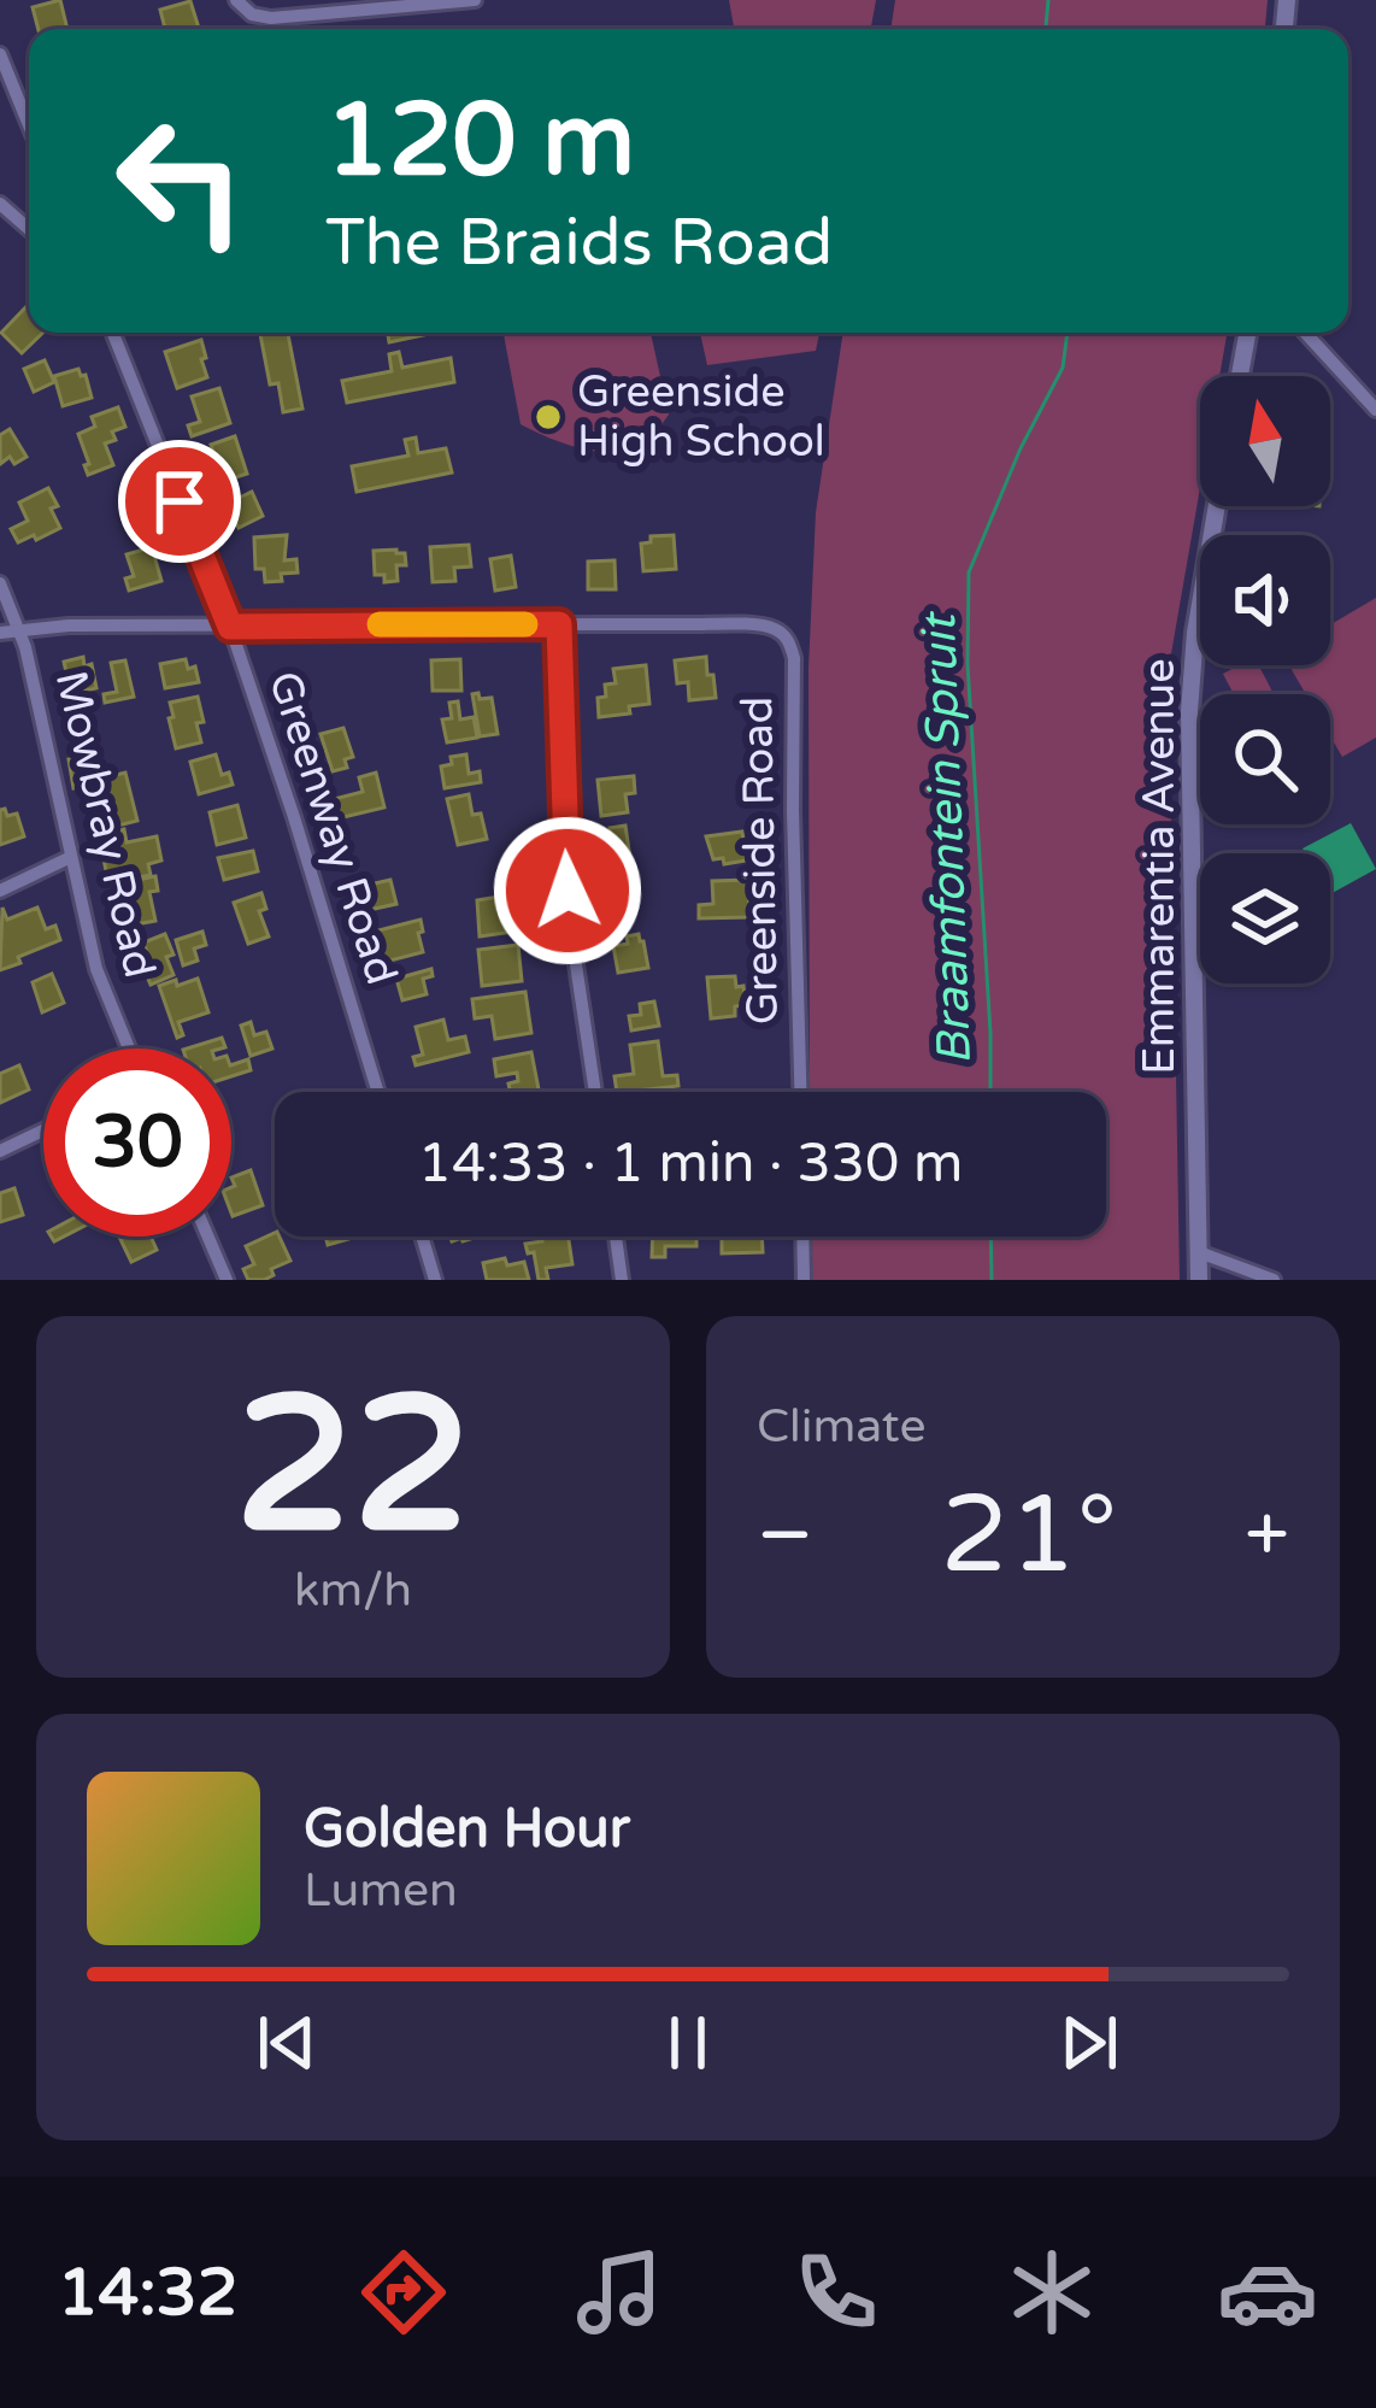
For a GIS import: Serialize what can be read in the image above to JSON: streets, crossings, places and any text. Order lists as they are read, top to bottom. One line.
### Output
{"streets":{"street":["Mowbray Road","Greenway Road","Greenside Road","Emmarentia Avenue"]},"water":["Braamfontein Spruit"],"places":["Greenside High School"],"north":"top","page":{"turn":["120 m","The Braids Road"],"limit":"30","trip":"14:33 · 1 min · 330 m","tile":[["22","km/h"],"Climate"],"heat":["−","21°","+"],"song":["Golden Hour","Lumen"],"tabs":"14:32"}}
